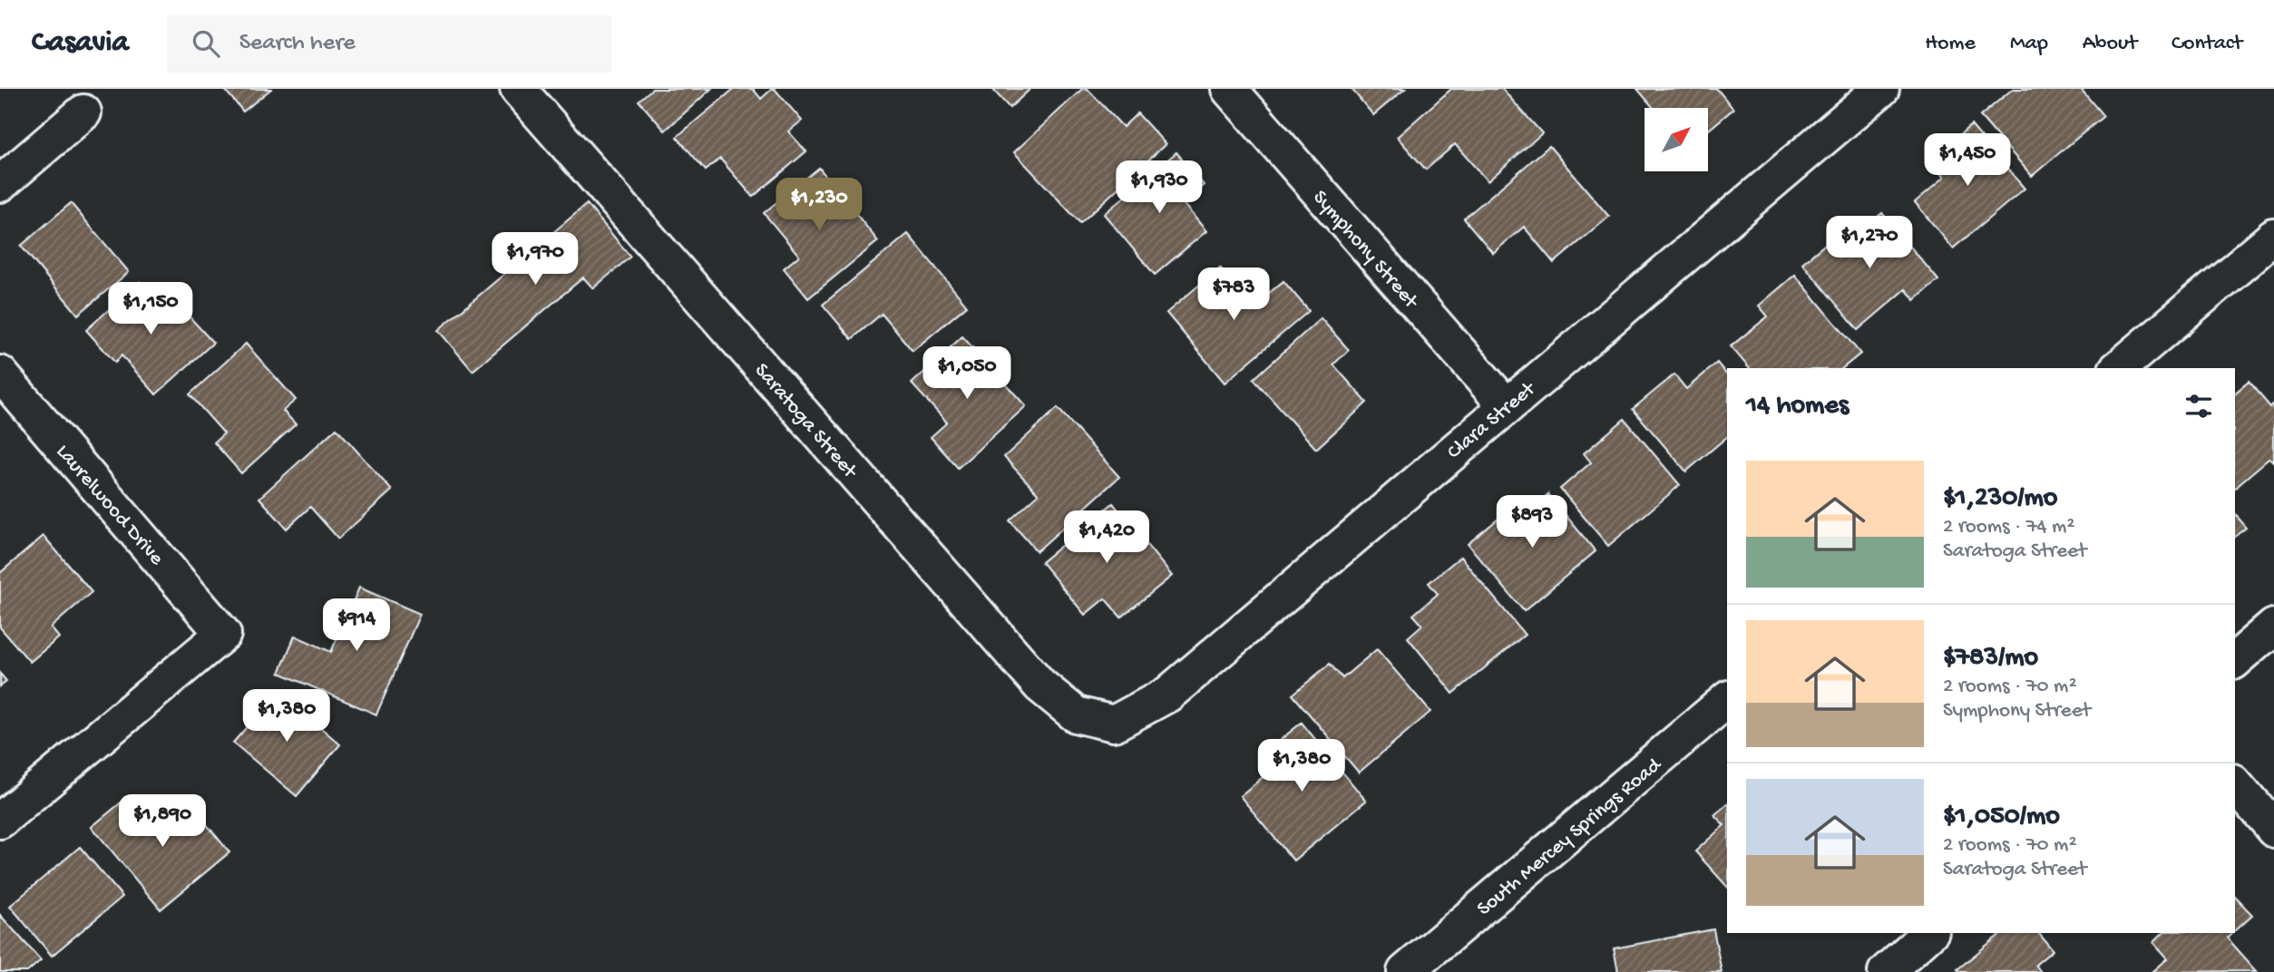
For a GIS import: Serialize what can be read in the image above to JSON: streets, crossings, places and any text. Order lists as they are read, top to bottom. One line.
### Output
{"streets":{"street":["Symphony Street","Saratoga Street","Clara Street","Laurelwood Drive","South Mercey Springs Road"]},"crossings":[["Symphony Street","Clara Street"],["Saratoga Street","Clara Street"]],"north":"top right","page":{"header":"Casavia","search":"Search here","nav":["Home","Map","About","Contact"],"price":["$1,450","$1,930","$1,230","$1,270","$1,970","$783","$1,150","$1,050","$893","$1,420","$914","$1,380","$1,380","$1,890"],"heading":"14 homes","list":[{"name":"$1,230/mo","note":"2 rooms · 74 m² · Saratoga Street"},{"name":"$783/mo","note":"2 rooms · 70 m² · Symphony Street"},{"name":"$1,050/mo","note":"2 rooms · 70 m² · Saratoga Street"}]}}
